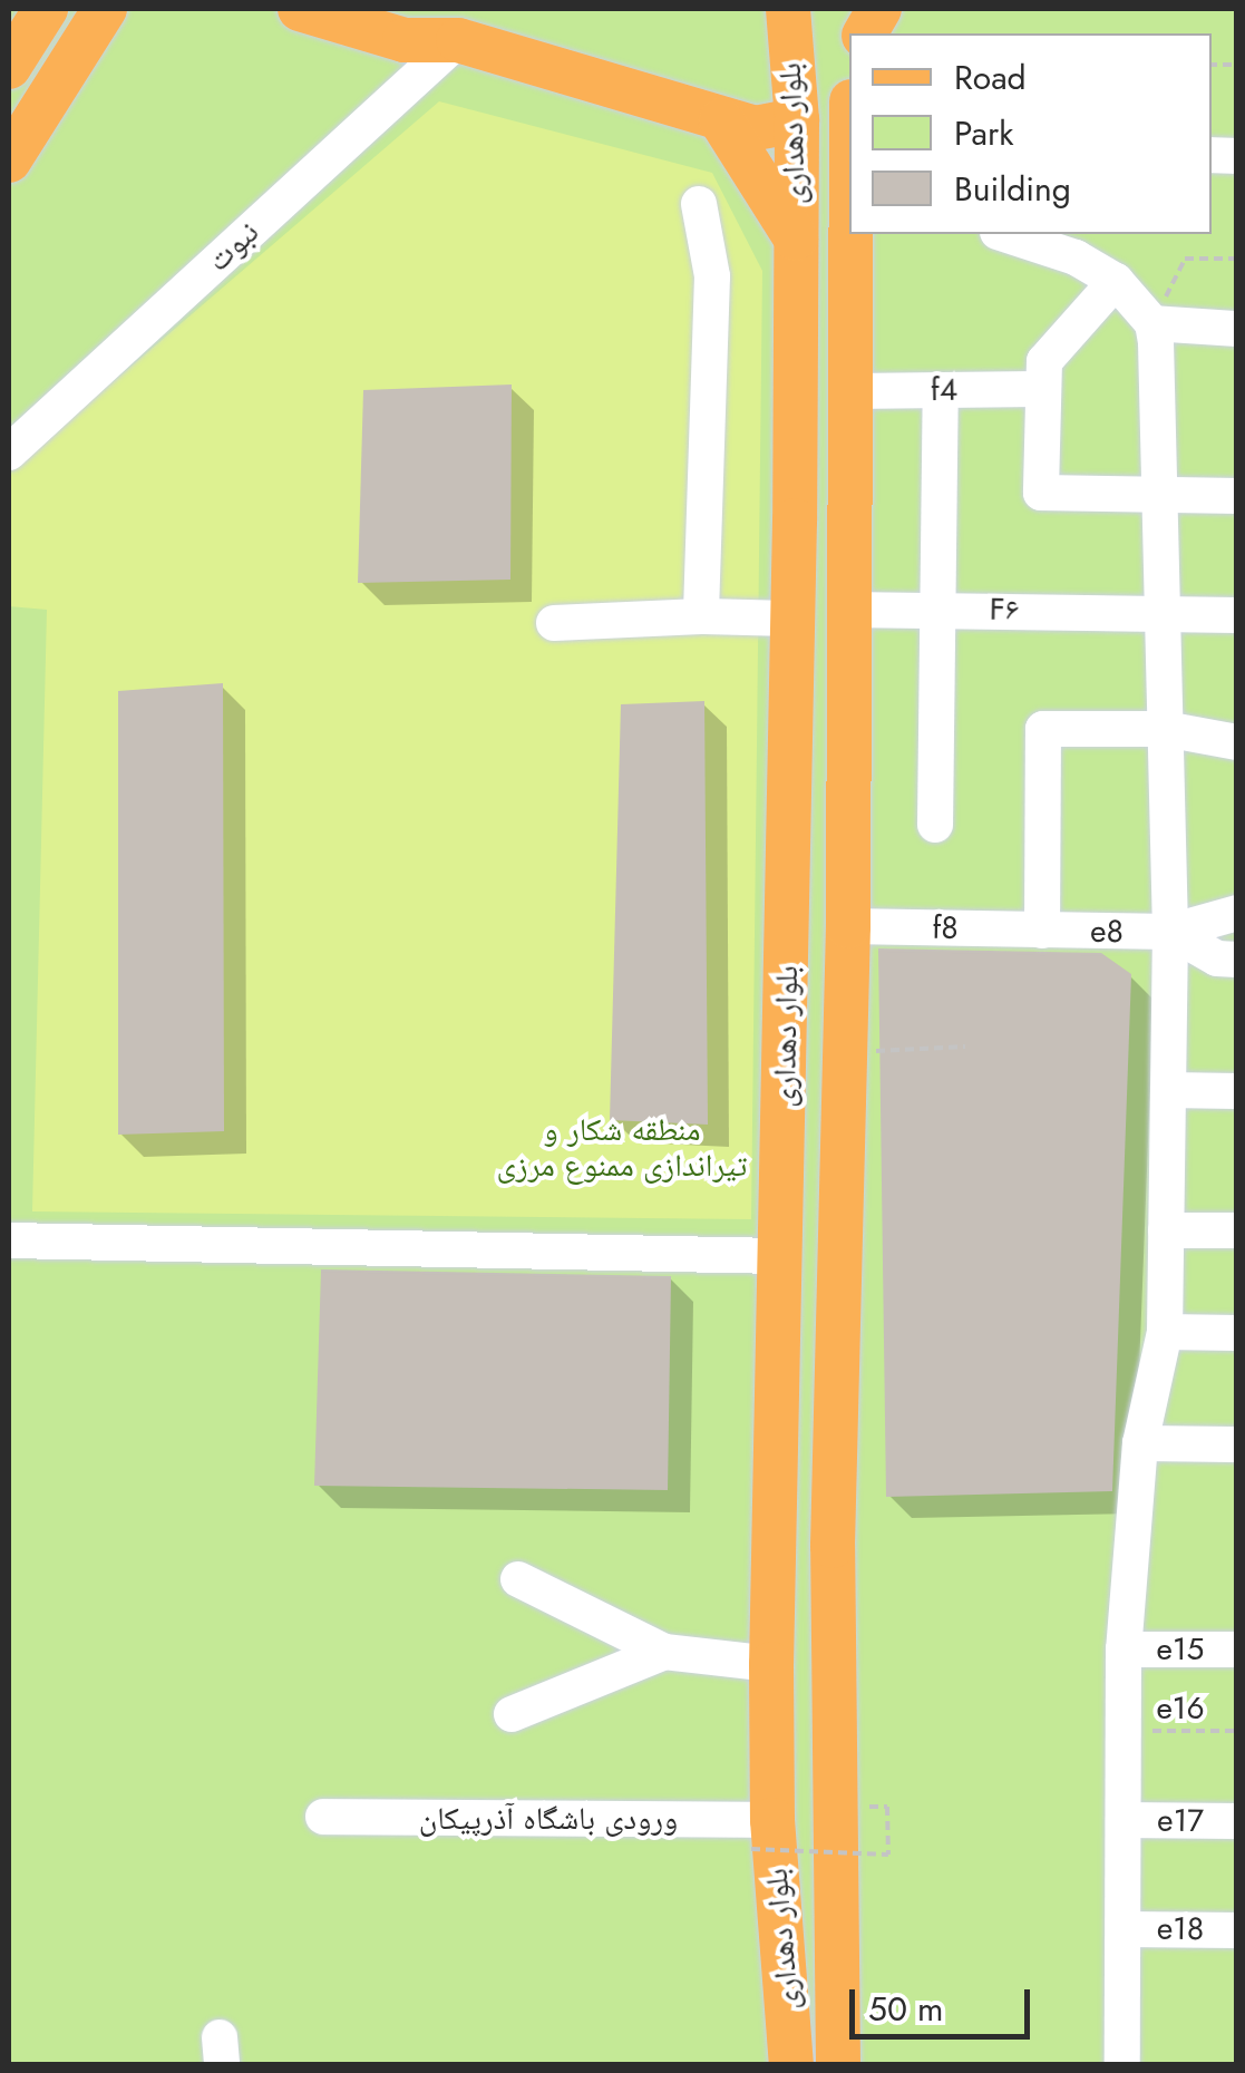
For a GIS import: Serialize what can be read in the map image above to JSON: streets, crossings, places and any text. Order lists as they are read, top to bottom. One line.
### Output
{"streets":{"main road":["بلوار دهداری"],"street":["نبوت","f4","F۶","f8","e8","e15","ورودی باشگاه آذرپیکان","e17","e18"],"path":["e16"]},"crossings":[["بلوار دهداری","f4"],["بلوار دهداری","F۶"],["بلوار دهداری","f8"],["بلوار دهداری","ورودی باشگاه آذرپیکان"],["f8","e8"]],"parks":["منطقه شکار و تیراندازی ممنوع مرزی"],"legend":["Road","Park","Building"],"scale_bar":"50 m"}
